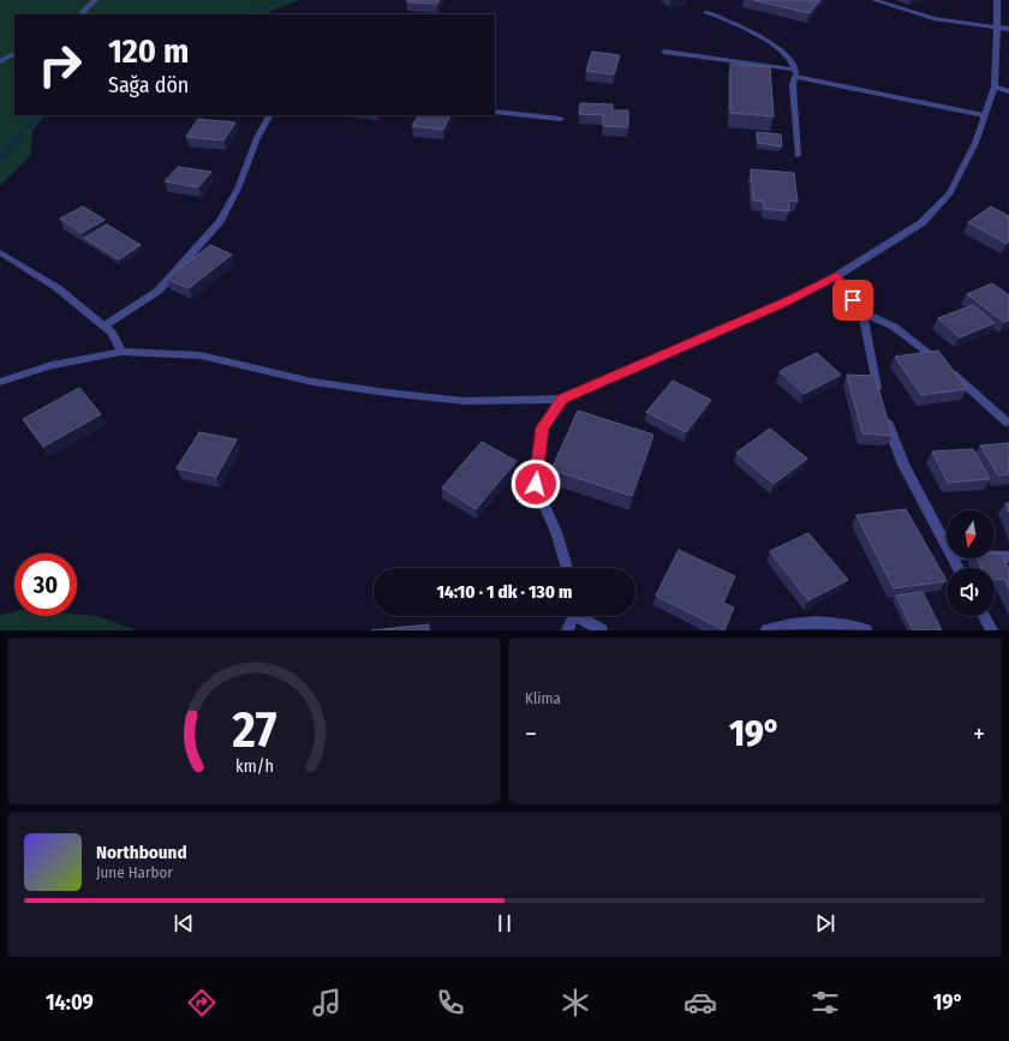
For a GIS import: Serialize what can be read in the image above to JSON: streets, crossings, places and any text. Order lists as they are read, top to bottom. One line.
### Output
{"north":"bottom","page":{"turn":["120 m","Sağa dön"],"limit":"30","trip":"14:10 · 1 dk · 130 m","tile":"Klima","heat":["−","19°","+"],"song":["Northbound","June Harbor"],"tabs":["14:09","19°"],"gauge":["27","km/h"]}}
